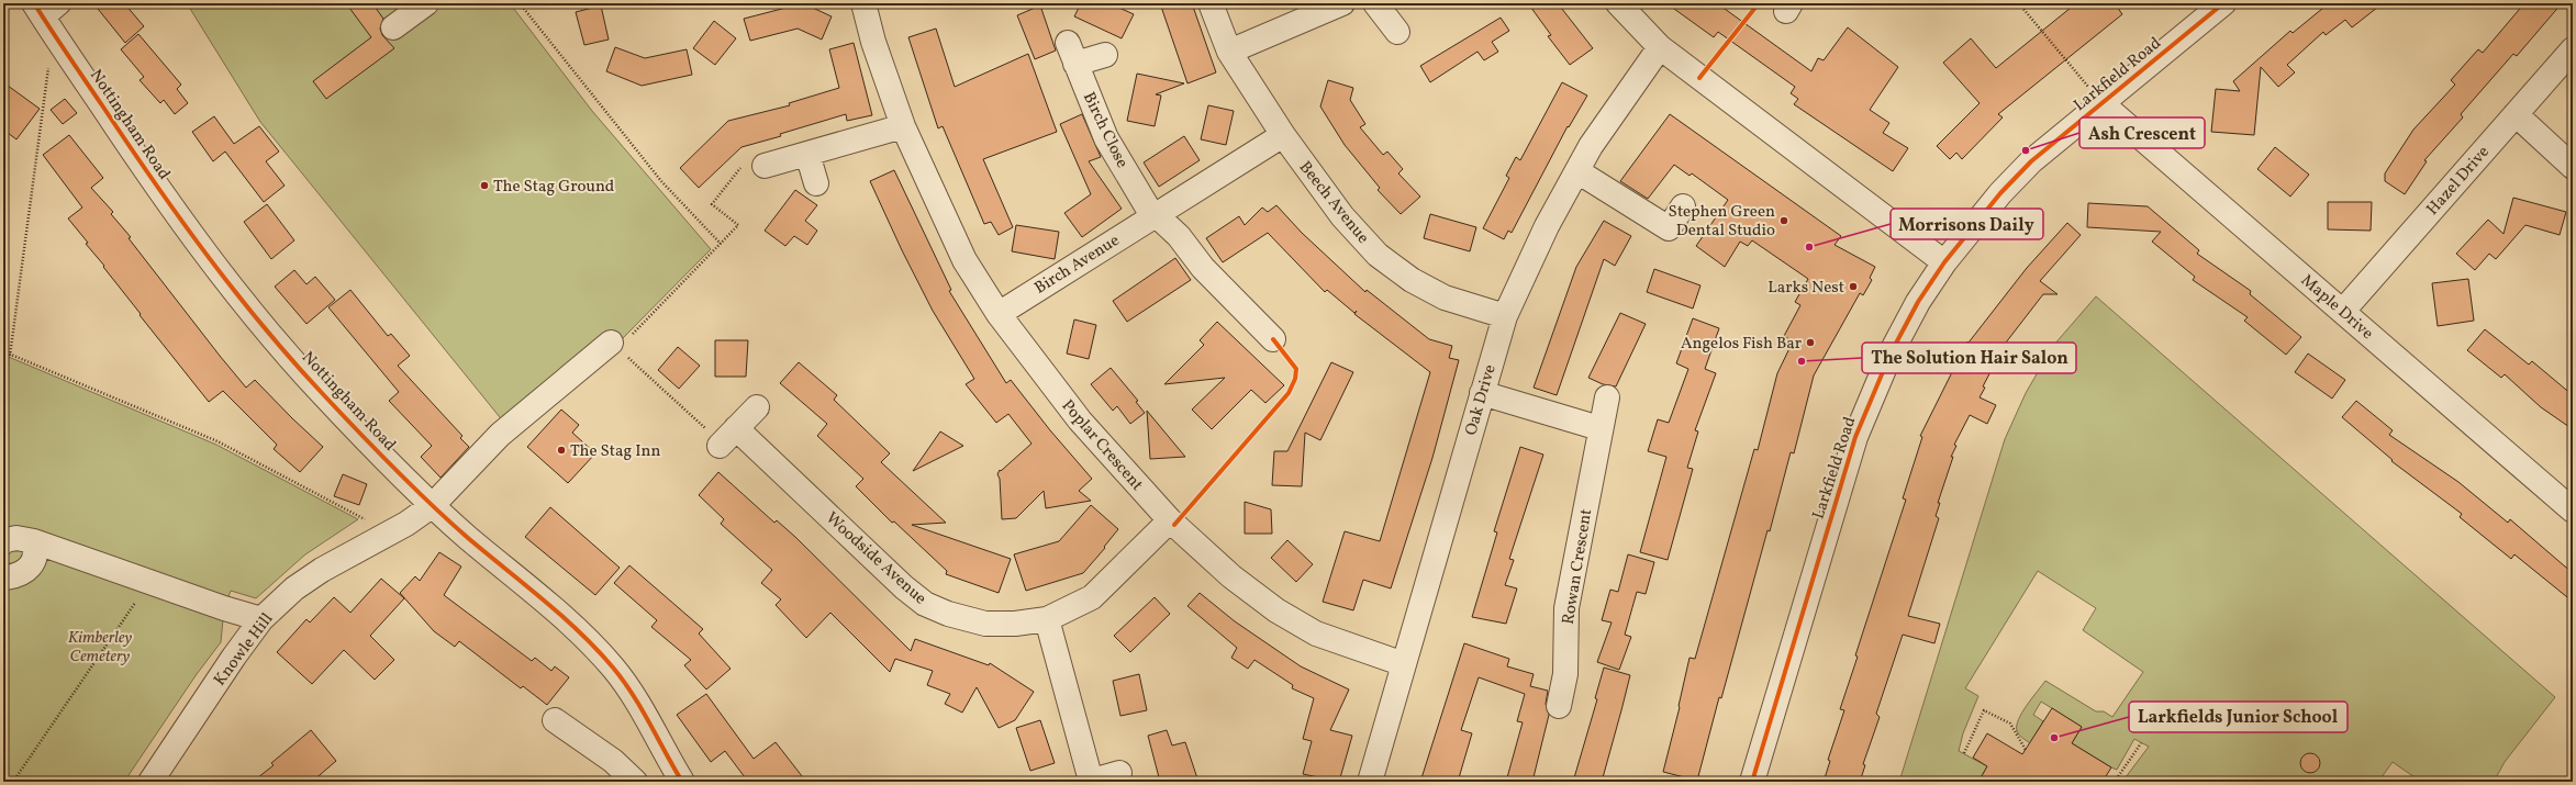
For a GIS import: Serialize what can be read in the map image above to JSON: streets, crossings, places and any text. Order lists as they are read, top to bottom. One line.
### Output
{"streets":{"street":["Larkfield Road","Nottingham Road","Birch Close","Hazel Drive","Beech Avenue","Birch Avenue","Maple Drive","Oak Drive","Poplar Crescent","Woodside Avenue","Rowan Crescent","Knowle Hill"]},"crossings":[["Larkfield Road","Maple Drive"],["Nottingham Road","Knowle Hill"],["Birch Close","Birch Avenue"],["Hazel Drive","Maple Drive"],["Beech Avenue","Birch Avenue"],["Beech Avenue","Oak Drive"],["Birch Avenue","Poplar Crescent"],["Oak Drive","Poplar Crescent"],["Poplar Crescent","Woodside Avenue"]],"parks":["Kimberley Cemetery"],"places":["Ash Crescent","The Stag Ground","Stephen Green Dental Studio","Morrisons Daily","Larks Nest","Angelos Fish Bar","The Solution Hair Salon","The Stag Inn","Larkfields Junior School"]}
